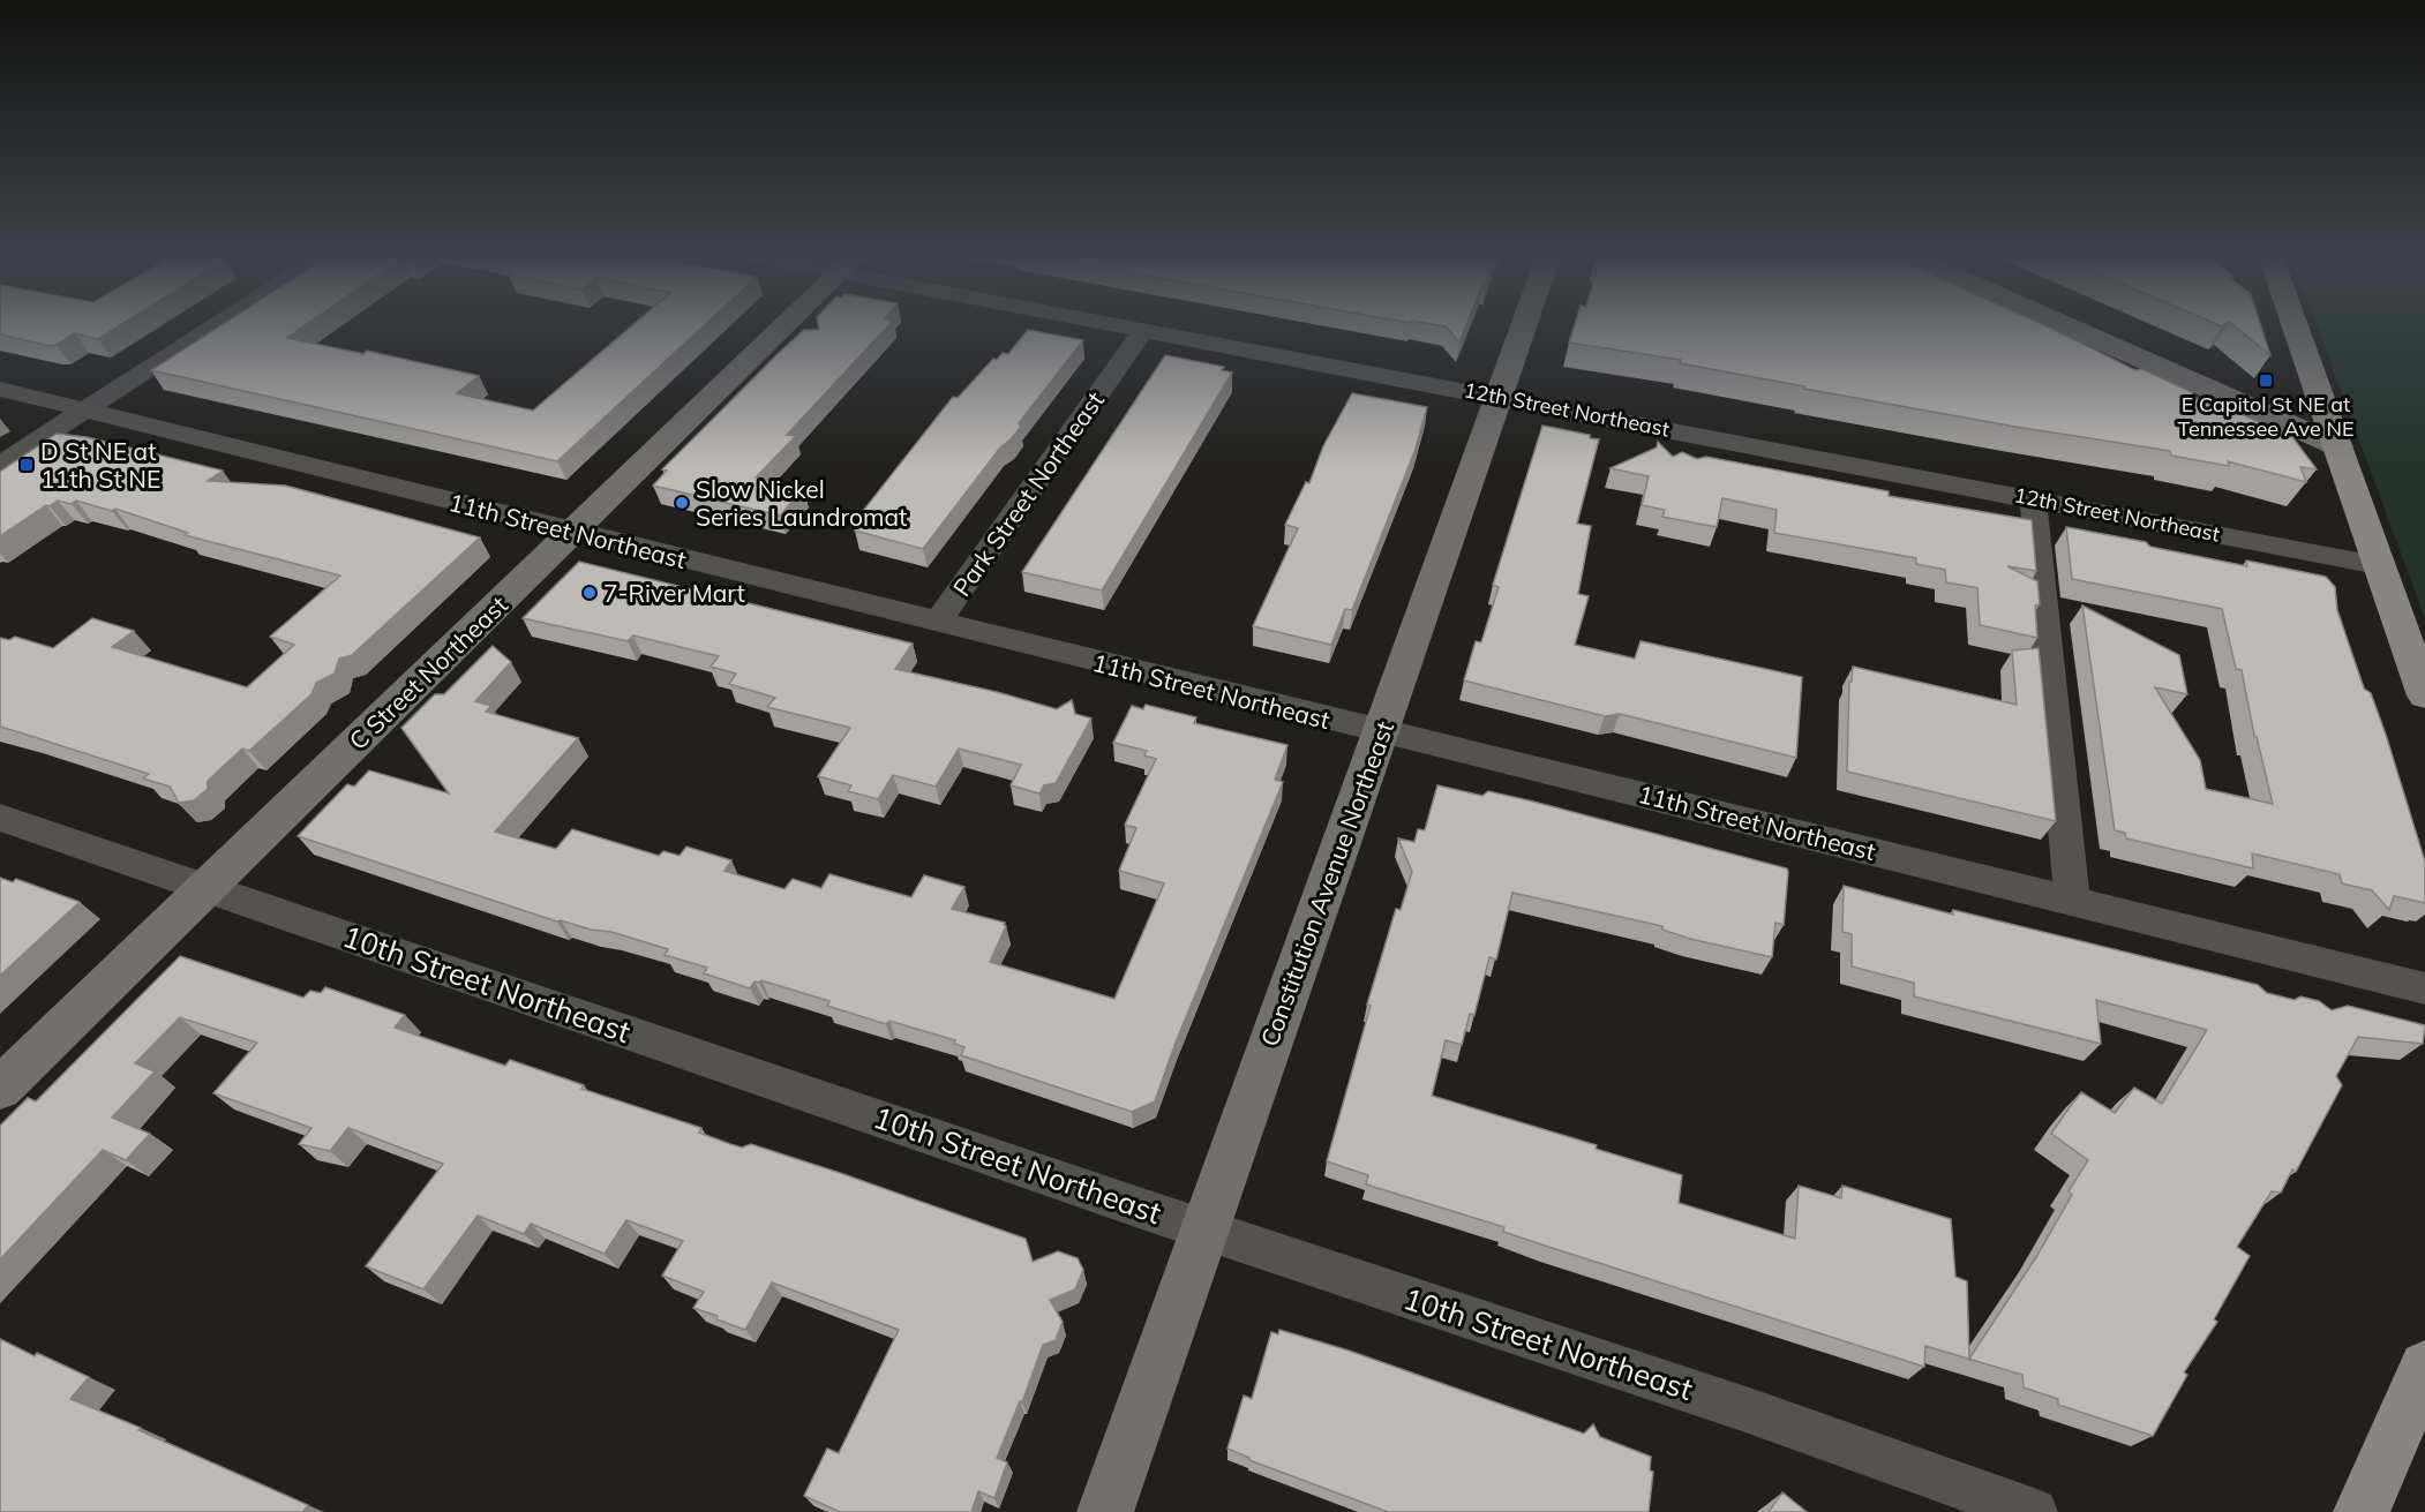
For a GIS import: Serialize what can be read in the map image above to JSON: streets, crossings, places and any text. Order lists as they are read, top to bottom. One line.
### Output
{"streets":{"main road":["C Street Northeast","Constitution Avenue Northeast"],"street":["12th Street Northeast","Park Street Northeast","11th Street Northeast","10th Street Northeast"]},"crossings":[["12th Street Northeast","Park Street Northeast"],["12th Street Northeast","Constitution Avenue Northeast"],["Park Street Northeast","11th Street Northeast"],["11th Street Northeast","C Street Northeast"],["11th Street Northeast","Constitution Avenue Northeast"],["C Street Northeast","10th Street Northeast"],["Constitution Avenue Northeast","10th Street Northeast"]],"places":{"transit":["E Capitol St NE at Tennessee Ave NE","D St NE at 11th St NE"],"other":["Slow Nickel Series Laundromat","7-River Mart"]}}
